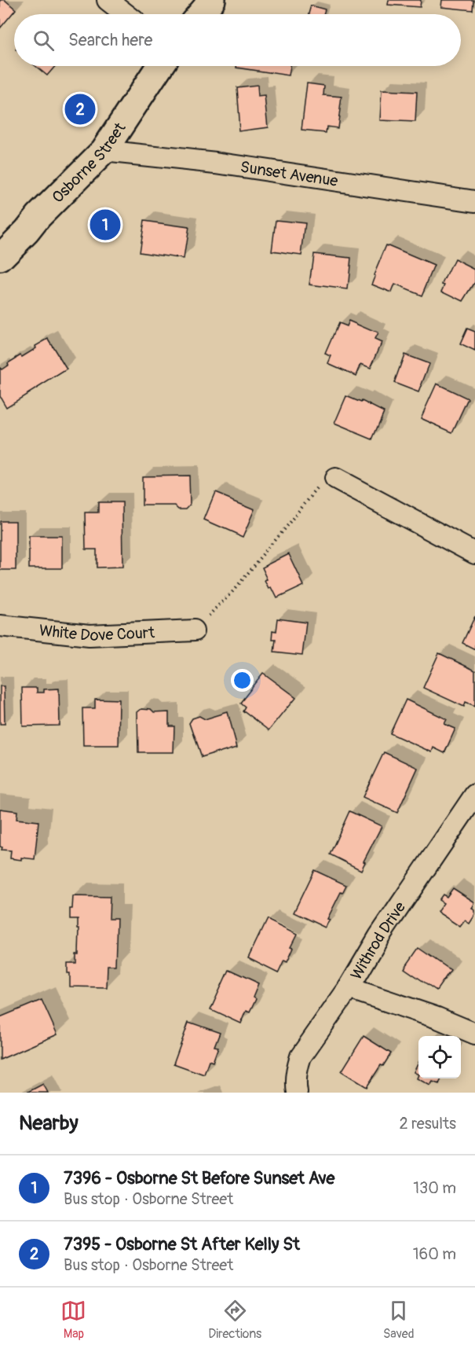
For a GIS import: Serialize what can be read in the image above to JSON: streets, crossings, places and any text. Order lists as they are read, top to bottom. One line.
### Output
{"streets":{"street":["Osborne Street","Sunset Avenue","White Dove Court","Withrod Drive"]},"crossings":[["Osborne Street","Sunset Avenue"]],"page":{"search":"Search here","pins":["2","1"],"heading":["Nearby","2 results"],"list":[{"mark":"1","name":"7396 - Osborne St Before Sunset Ave","note":"Bus stop · Osborne Street","value":"130 m"},{"mark":"2","name":"7395 - Osborne St After Kelly St","note":"Bus stop · Osborne Street","value":"160 m"}],"nav":["Map","Directions","Saved"]}}
